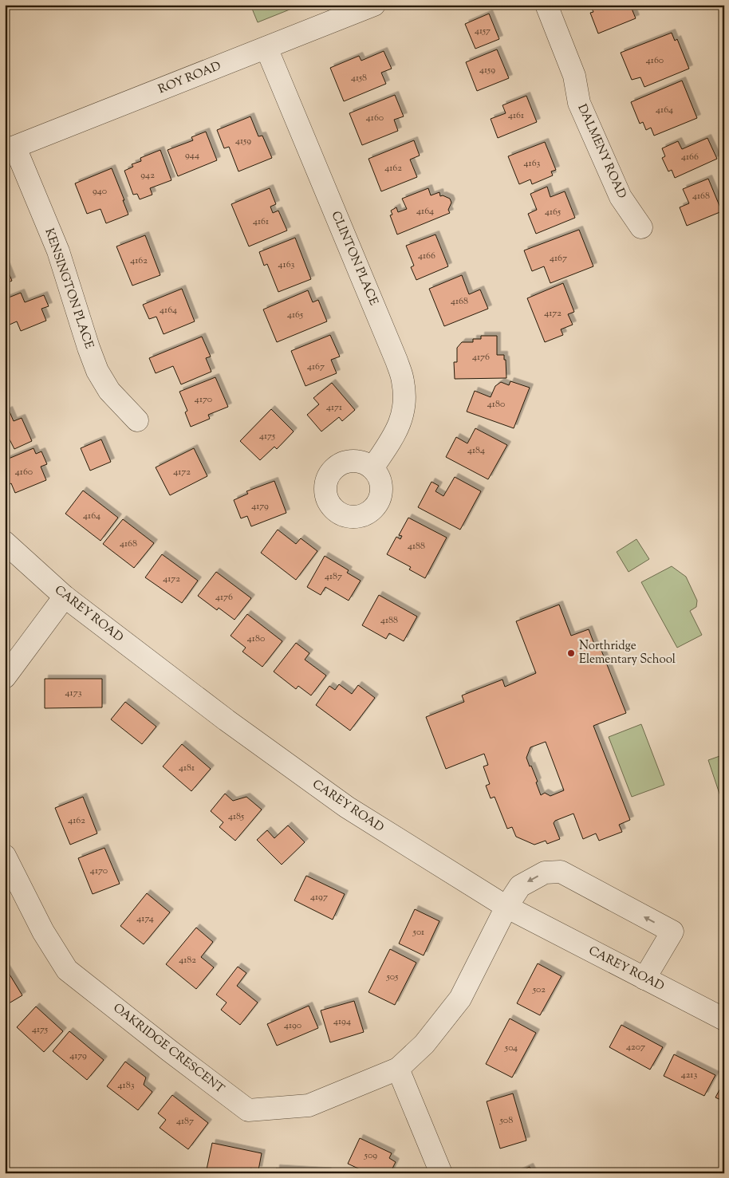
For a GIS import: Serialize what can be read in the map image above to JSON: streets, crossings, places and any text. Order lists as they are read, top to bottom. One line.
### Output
{"streets":{"street":["ROY ROAD","DALMENY ROAD","CLINTON PLACE","KENSINGTON PLACE","CAREY ROAD","OAKRIDGE CRESCENT"]},"crossings":[["ROY ROAD","CLINTON PLACE"],["ROY ROAD","KENSINGTON PLACE"],["CAREY ROAD","OAKRIDGE CRESCENT"]],"places":["Northridge Elementary School"],"house_numbers":["4157","4160","4159","4158","4164","4161","4160","4159","944","4166","4163","4162","942","940","4168","4164","4165","4161","4166","4167","4162","4163","4168","4164","4172","4165","4176","4167","4170","4180","4171","4175","4184","4160","4172","4179","4164","4168","4188","4187","4172","4176","4188","4180","4173","4181","4185","4162","4170","4197","4174","501","4182","505","502","4194","4190","4175","4207","504","4179","4213","4183","508","4187","509"]}
